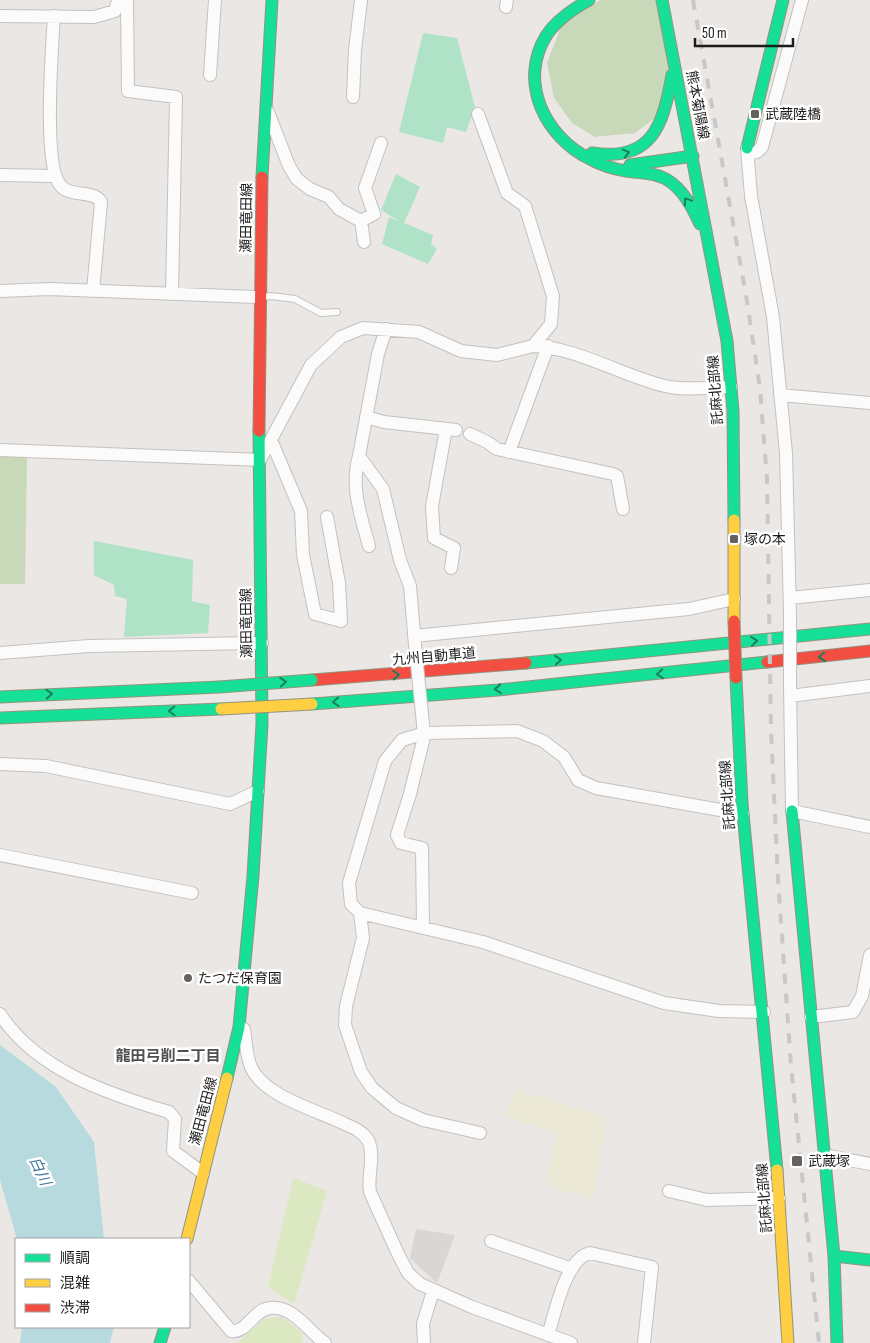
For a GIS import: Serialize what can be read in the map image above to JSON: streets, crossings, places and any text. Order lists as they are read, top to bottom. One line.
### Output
{"streets":{"main road":["熊本菊陽線","瀬田竜田線","託麻北部線","九州自動車道"]},"crossings":[["熊本菊陽線","託麻北部線"]],"districts":["龍田弓削二丁目"],"water":["白川"],"places":{"transit":["武蔵陸橋","塚の本","武蔵塚"],"other":["たつだ保育園"]},"legend":["順調","混雑","渋滞"],"scale_bar":"50 m"}
